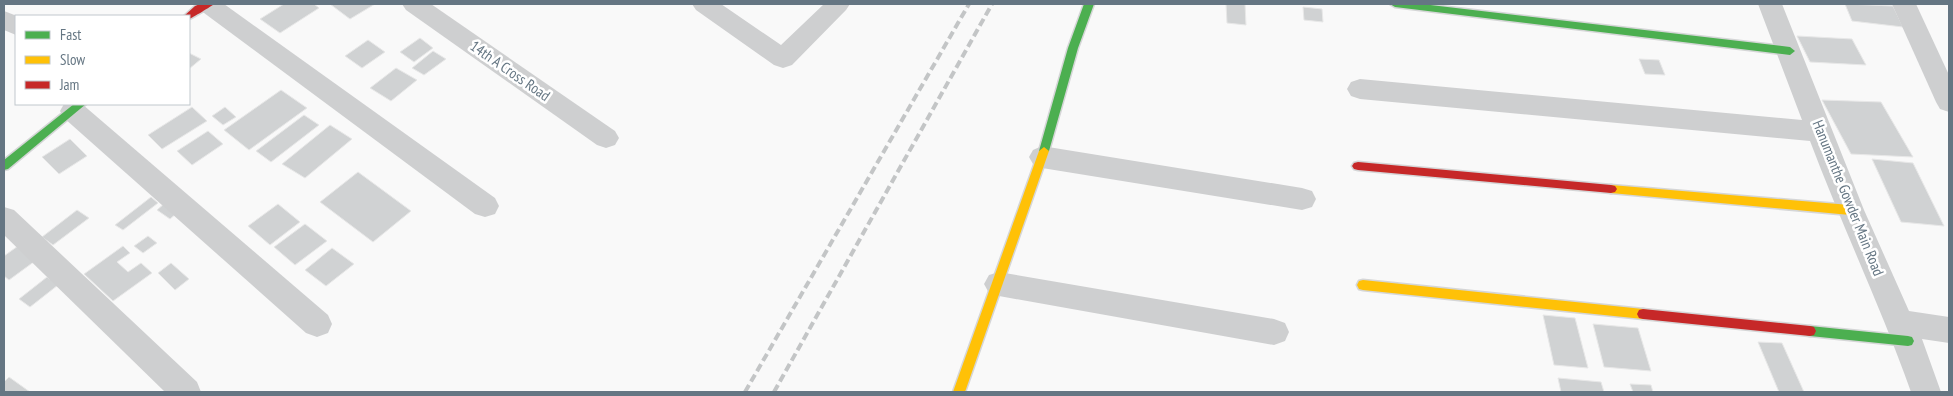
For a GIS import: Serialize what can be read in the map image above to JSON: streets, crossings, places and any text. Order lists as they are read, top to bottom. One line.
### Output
{"streets":{"street":["14th A Cross Road","Hanumanthe Gowder Main Road"]},"legend":["Fast","Slow","Jam"]}
